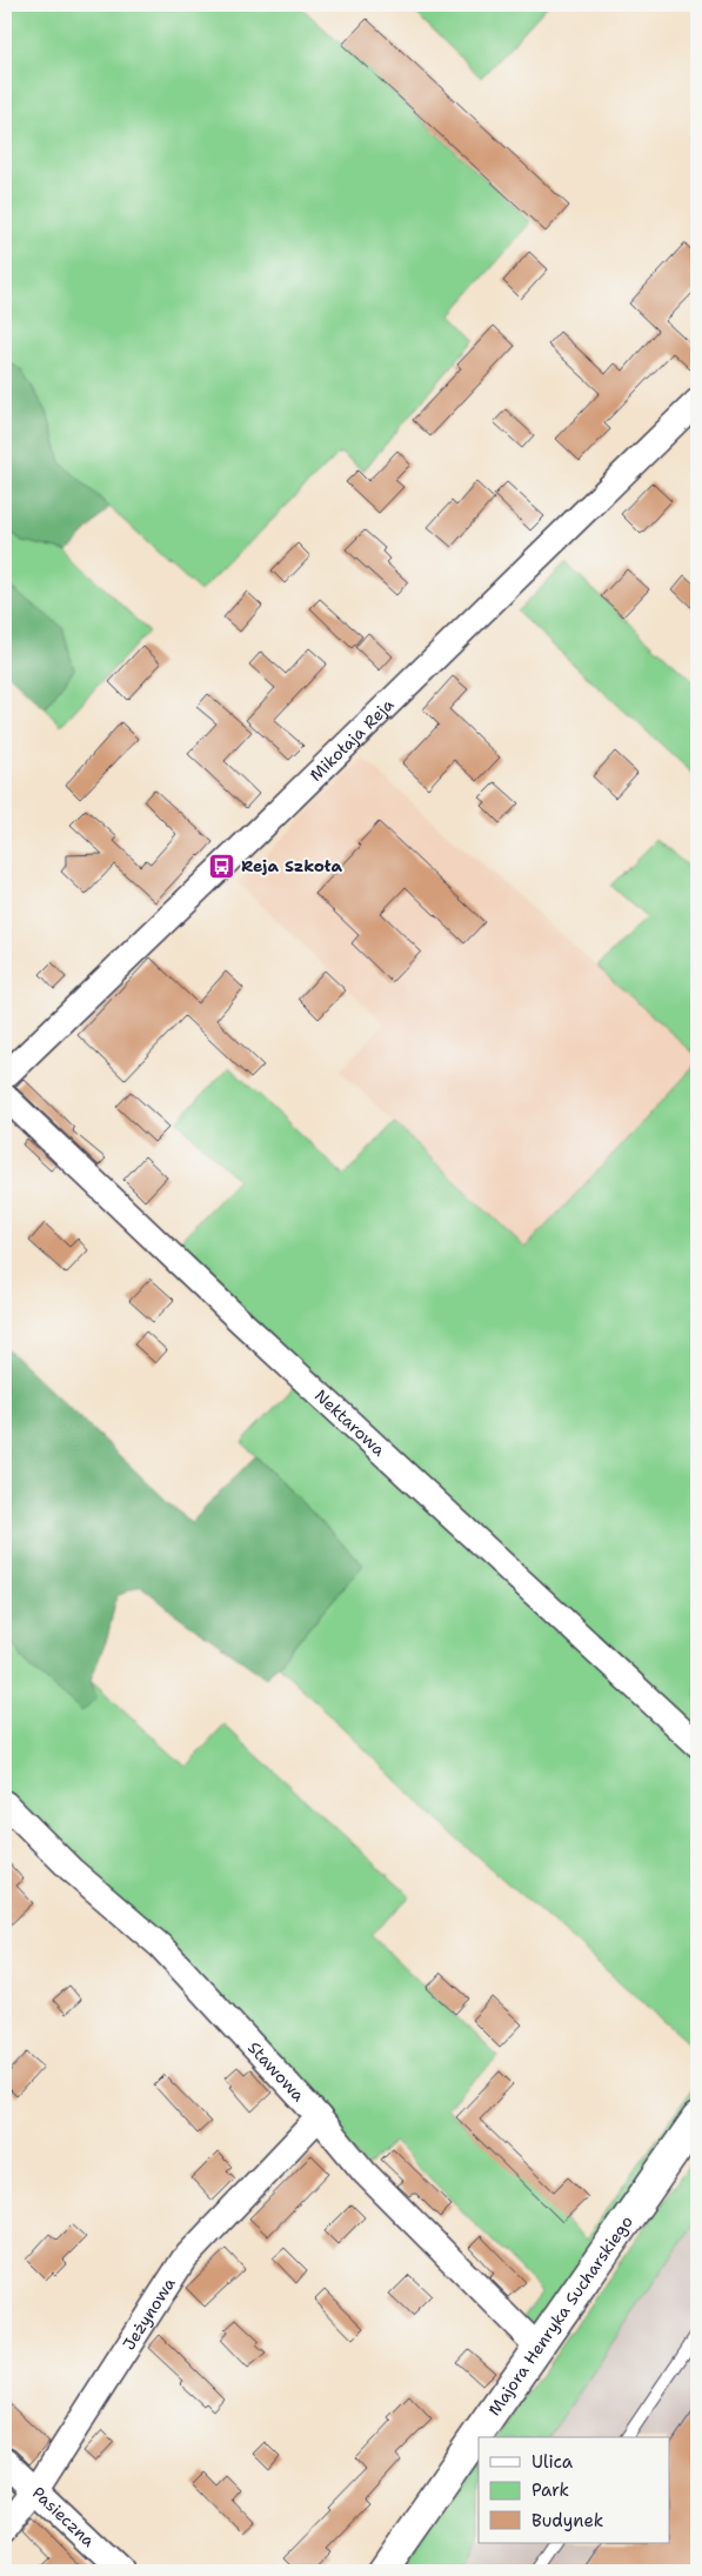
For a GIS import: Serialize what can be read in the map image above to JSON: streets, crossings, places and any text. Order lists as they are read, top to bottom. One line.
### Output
{"streets":{"street":["Mikołaja Reja","Nektarowa","Stawowa","Jeżynowa","Majora Henryka Sucharskiego","Pasieczna"]},"crossings":[["Mikołaja Reja","Nektarowa"],["Stawowa","Jeżynowa"],["Stawowa","Majora Henryka Sucharskiego"],["Jeżynowa","Pasieczna"]],"places":{"bus stop":["Reja Szkoła"]},"legend":["Ulica","Park","Budynek"]}
